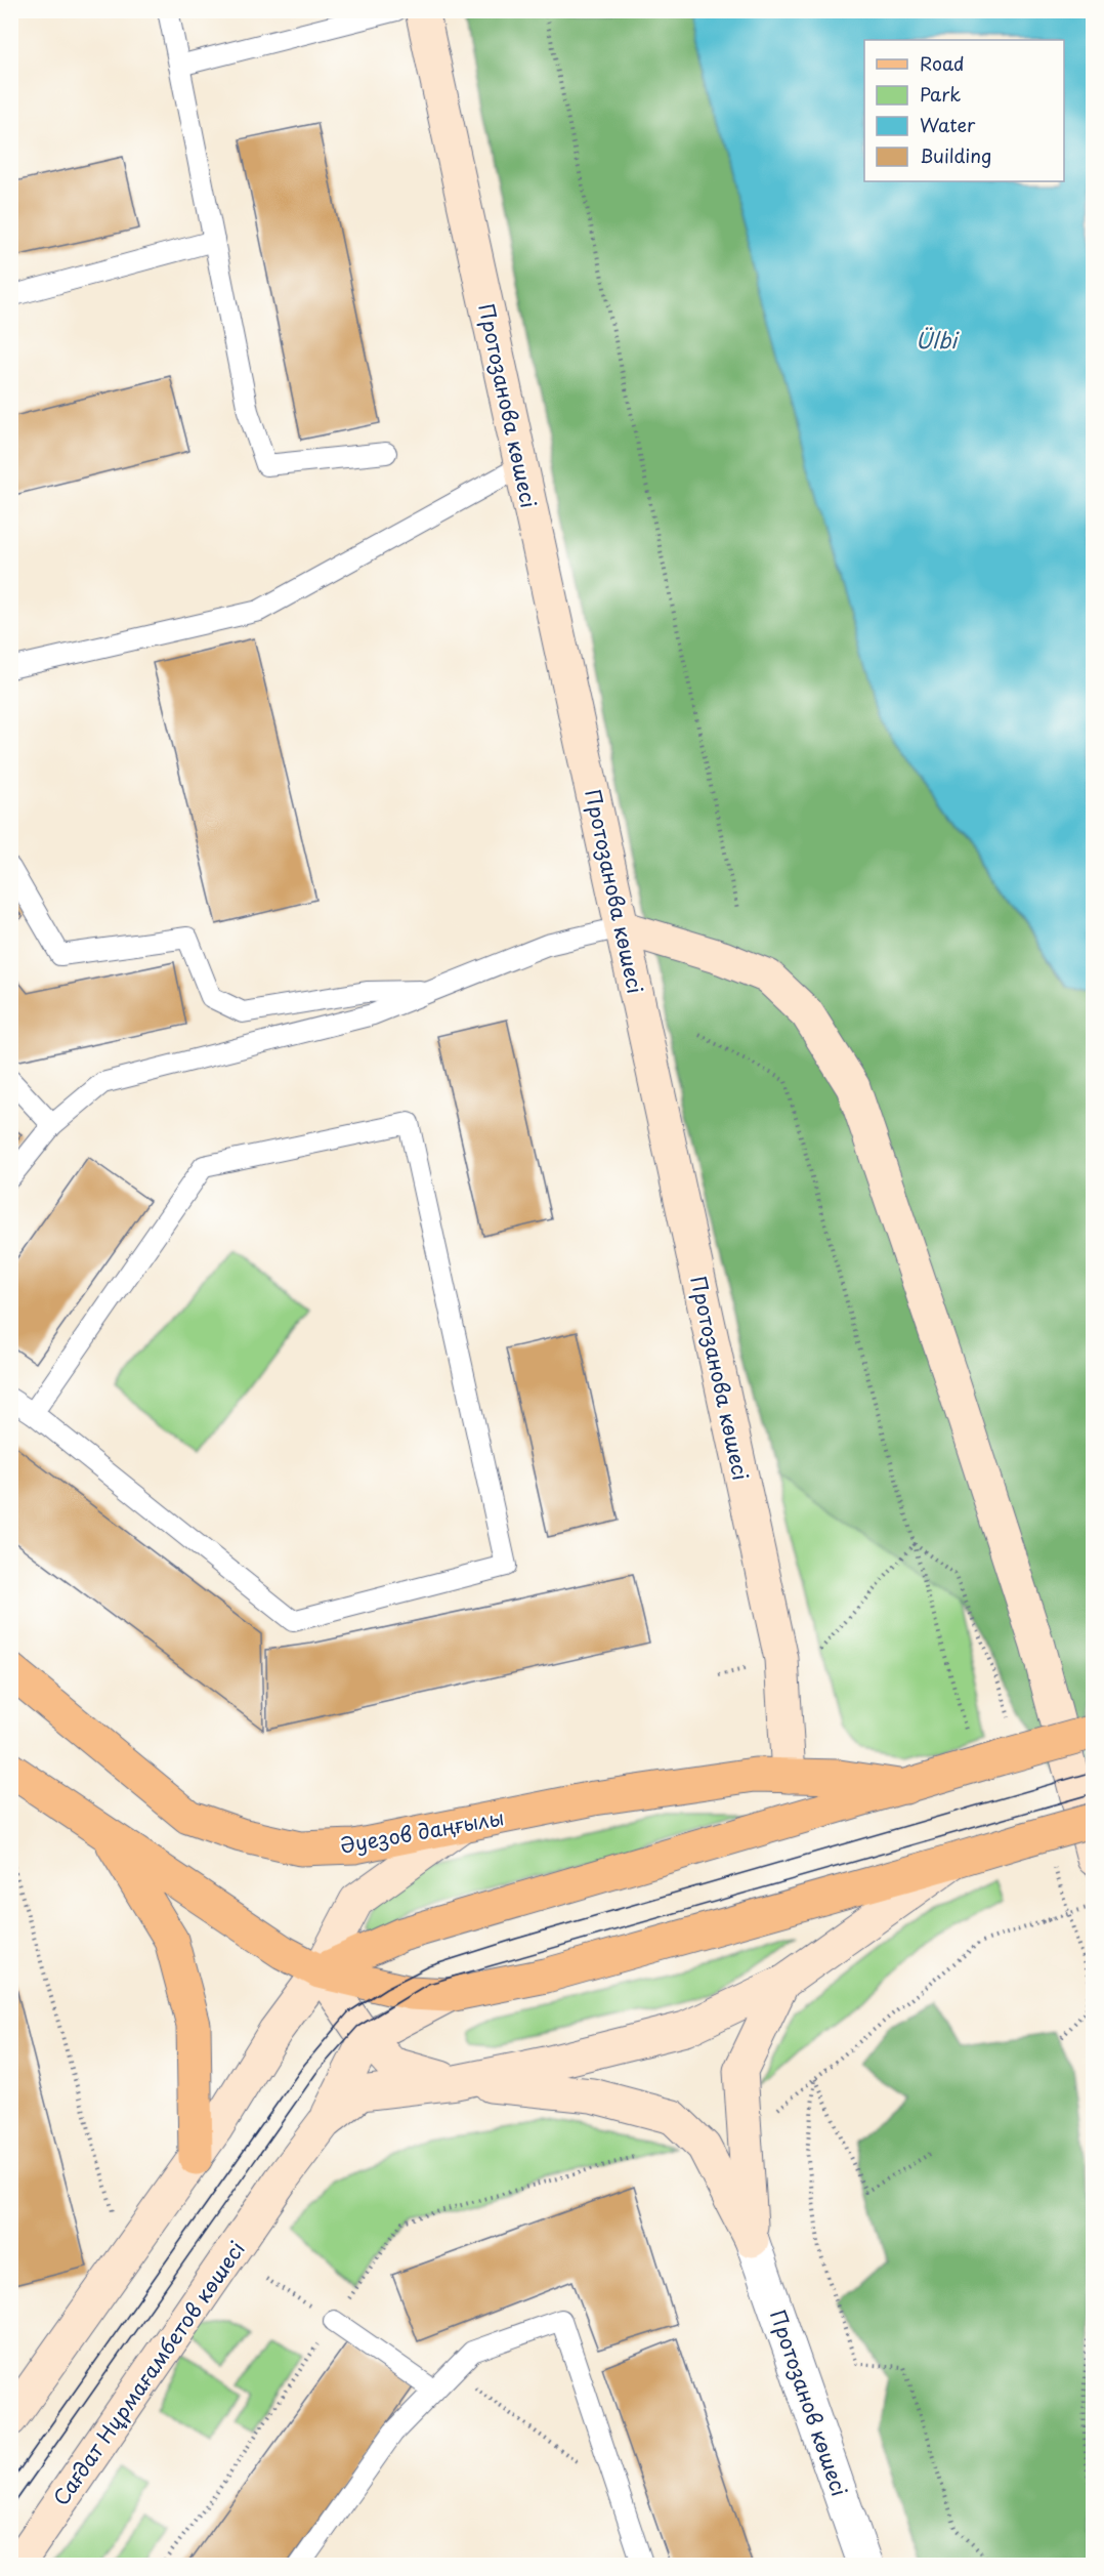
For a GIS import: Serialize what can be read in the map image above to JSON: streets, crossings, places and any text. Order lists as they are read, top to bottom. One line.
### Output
{"streets":{"main road":["Протозанова көшесі","Әуезов даңғылы","Сағдат Нұрмағамбетов көшесі"],"street":["Протозанов көшесі"]},"crossings":[["Протозанова көшесі","Әуезов даңғылы"]],"water":["Ülbi"],"legend":["Road","Park","Water","Building"]}
